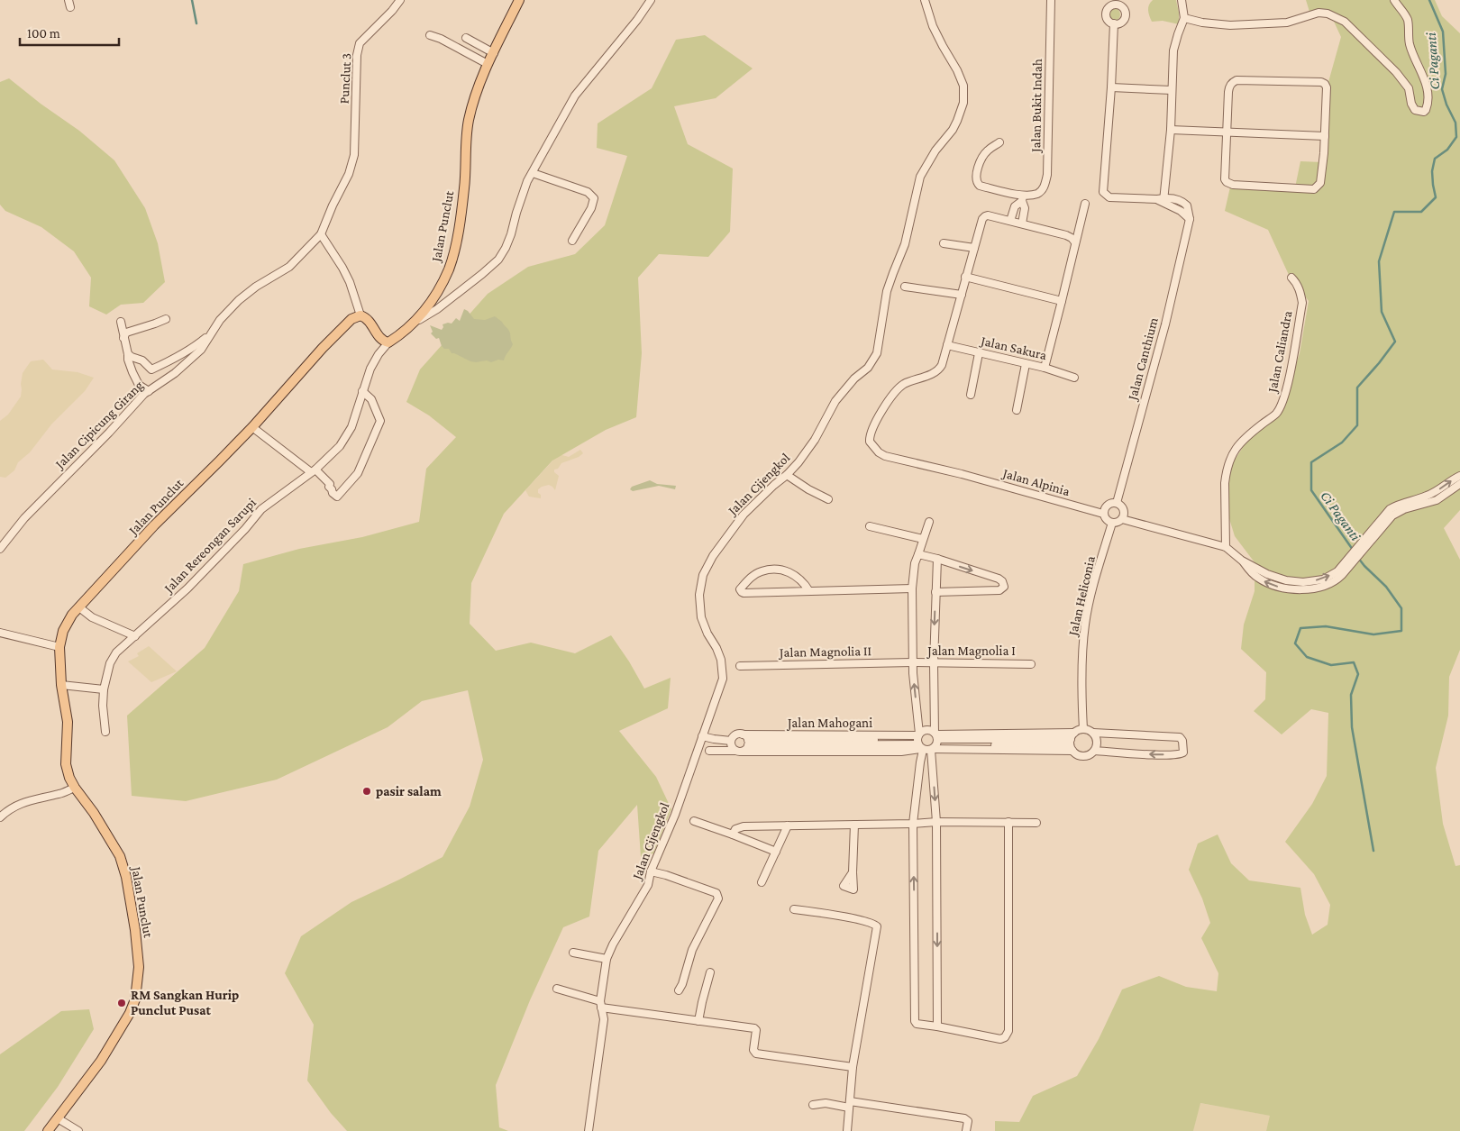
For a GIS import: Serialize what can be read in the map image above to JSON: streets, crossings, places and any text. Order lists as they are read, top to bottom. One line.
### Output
{"streets":{"main road":["Jalan Punclut"],"street":["Punclut 3","Jalan Bukit Indah","Jalan Sakura","Jalan Caliandra","Jalan Canthium","Jalan Cipicung Girang","Jalan Alpinia","Jalan Cijengkol","Jalan Rereongan Sarupi","Jalan Heliconia","Jalan Magnolia I","Jalan Magnolia II","Jalan Mahogani"]},"crossings":[["Punclut 3","Jalan Cipicung Girang"],["Jalan Punclut","Jalan Rereongan Sarupi"],["Jalan Sakura","Jalan Alpinia"],["Jalan Canthium","Jalan Alpinia"],["Jalan Canthium","Jalan Heliconia"],["Jalan Alpinia","Jalan Heliconia"],["Jalan Magnolia I","Jalan Magnolia II"]],"water":["Ci Paganti"],"places":["pasir salam","RM Sangkan Hurip Punclut Pusat"],"scale_bar":"100 m"}
